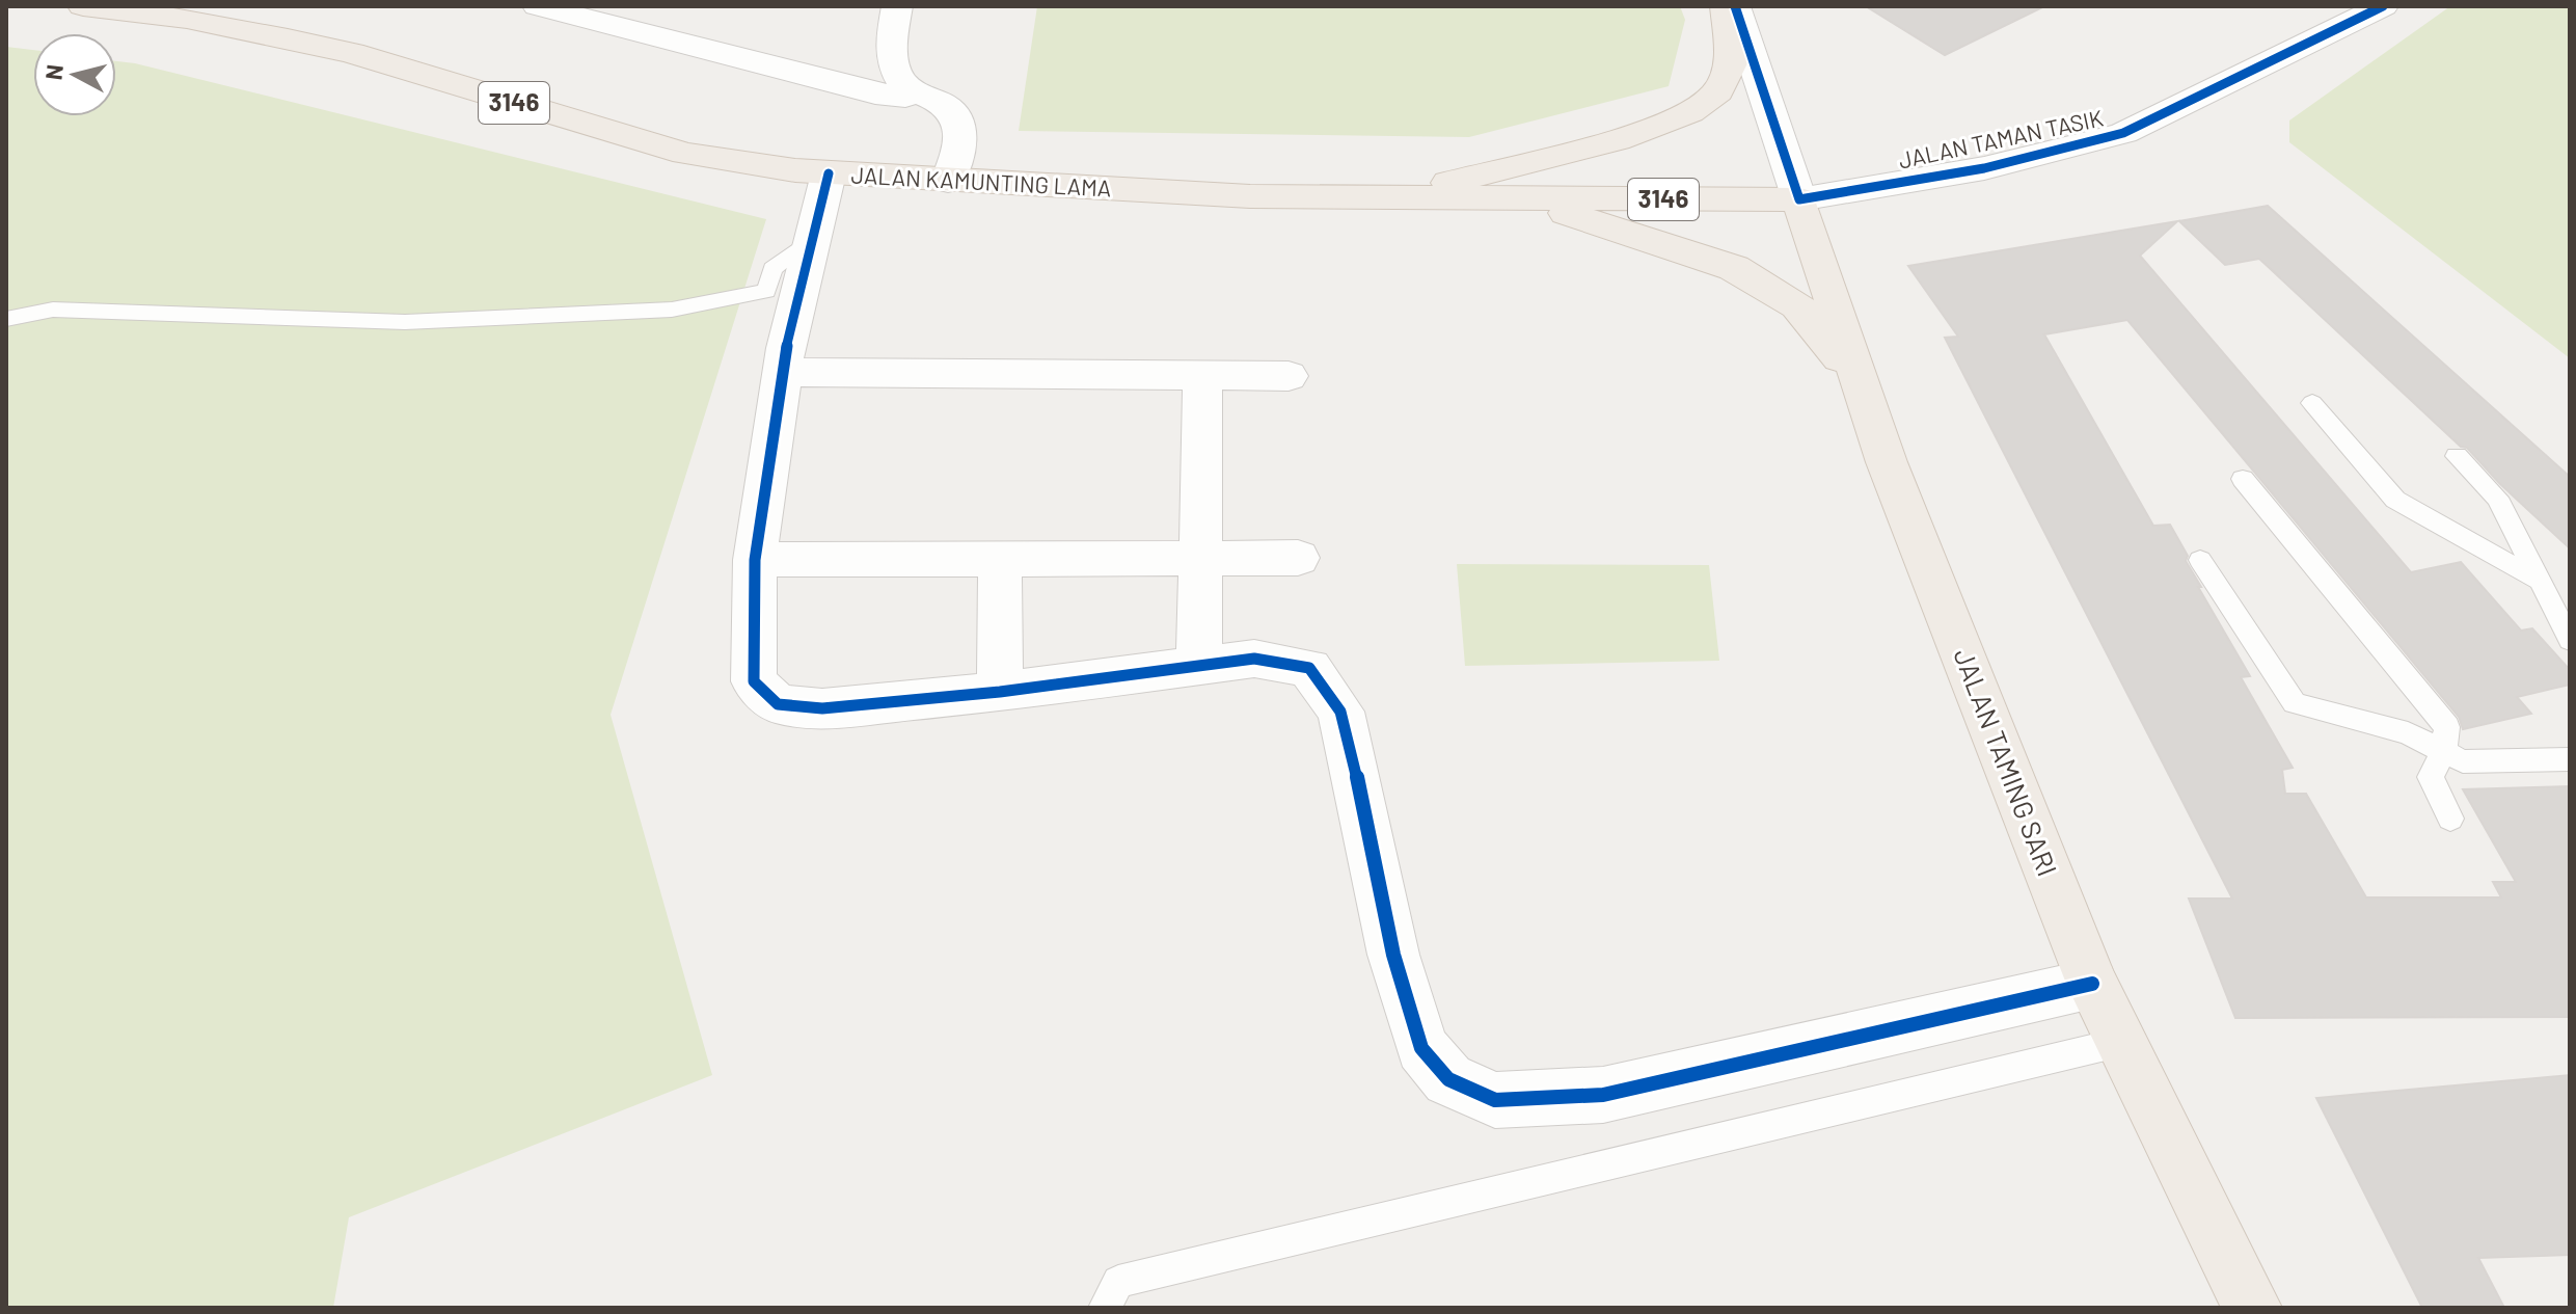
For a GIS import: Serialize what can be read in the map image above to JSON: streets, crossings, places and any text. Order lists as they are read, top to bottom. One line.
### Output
{"streets":{"main road":["3146","JALAN KAMUNTING LAMA","JALAN TAMING SARI"],"street":["JALAN TAMAN TASIK"]},"crossings":[["JALAN TAMAN TASIK","JALAN KAMUNTING LAMA"],["JALAN TAMAN TASIK","JALAN TAMING SARI"],["JALAN KAMUNTING LAMA","JALAN TAMING SARI"]],"north":"left"}
